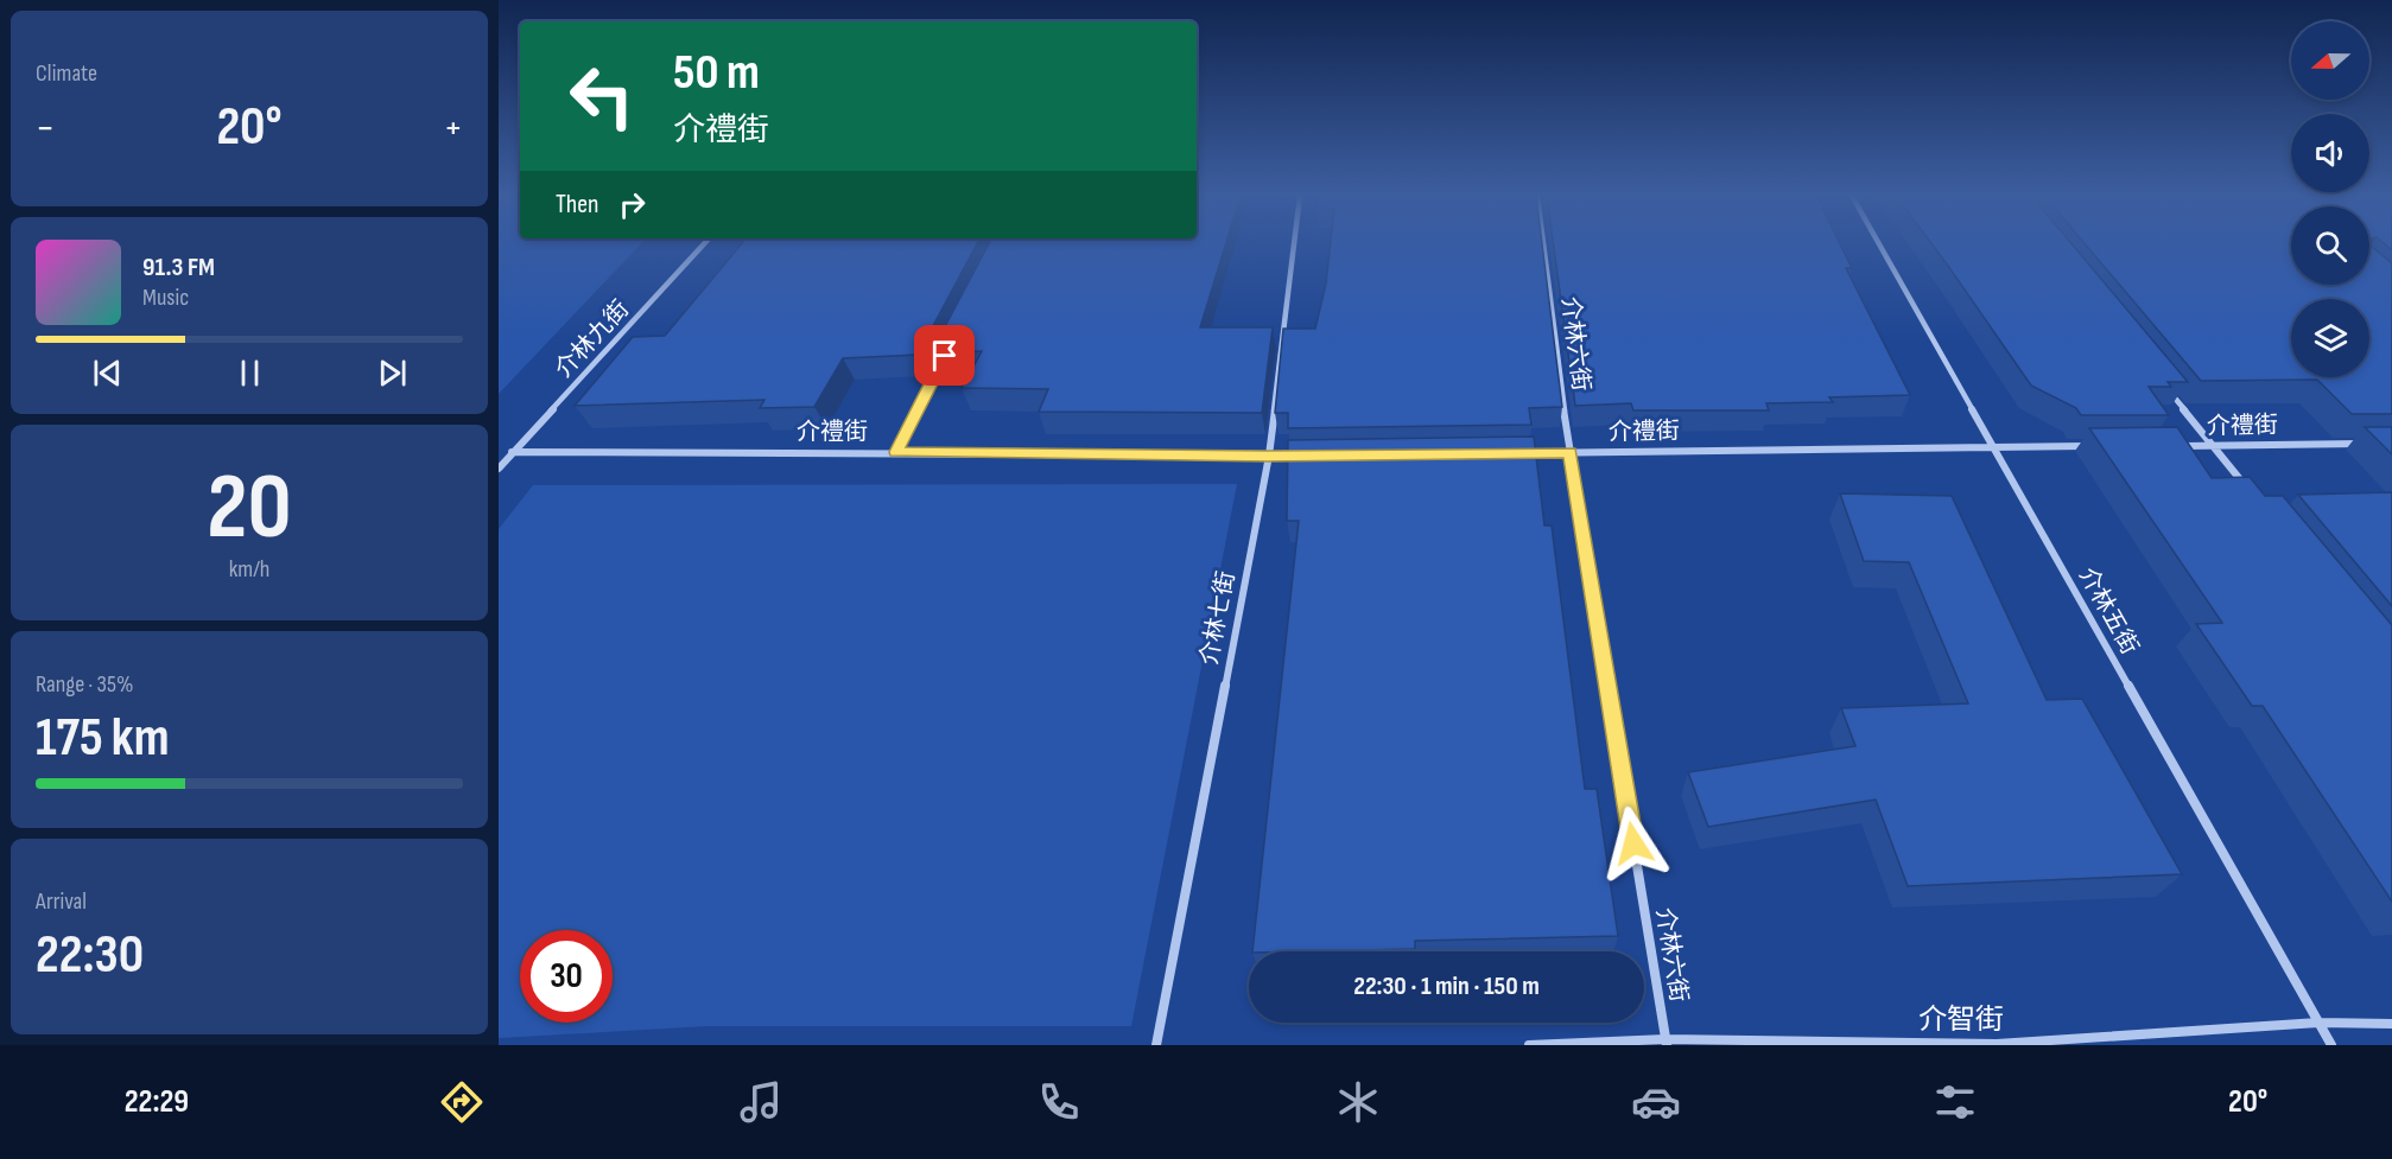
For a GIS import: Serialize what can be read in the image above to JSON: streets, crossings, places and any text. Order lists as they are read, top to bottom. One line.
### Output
{"streets":{"street":["介林九街","介林六街","介禮街","介林五街","介林七街","介智街"]},"crossings":[["介林九街","介禮街"],["介林六街","介禮街"],["介林六街","介智街"],["介禮街","介林五街"],["介禮街","介林七街"],["介林五街","介智街"]],"north":"left","page":{"tile":["Climate",["20","km/h"],["Range · 35%","175 km"],["Arrival","22:30"]],"turn":["50 m","介禮街"],"heat":["−","20°","+"],"then":"Then","song":["91.3 FM","Music"],"limit":"30","trip":"22:30 · 1 min · 150 m","tabs":["22:29","20°"]}}
